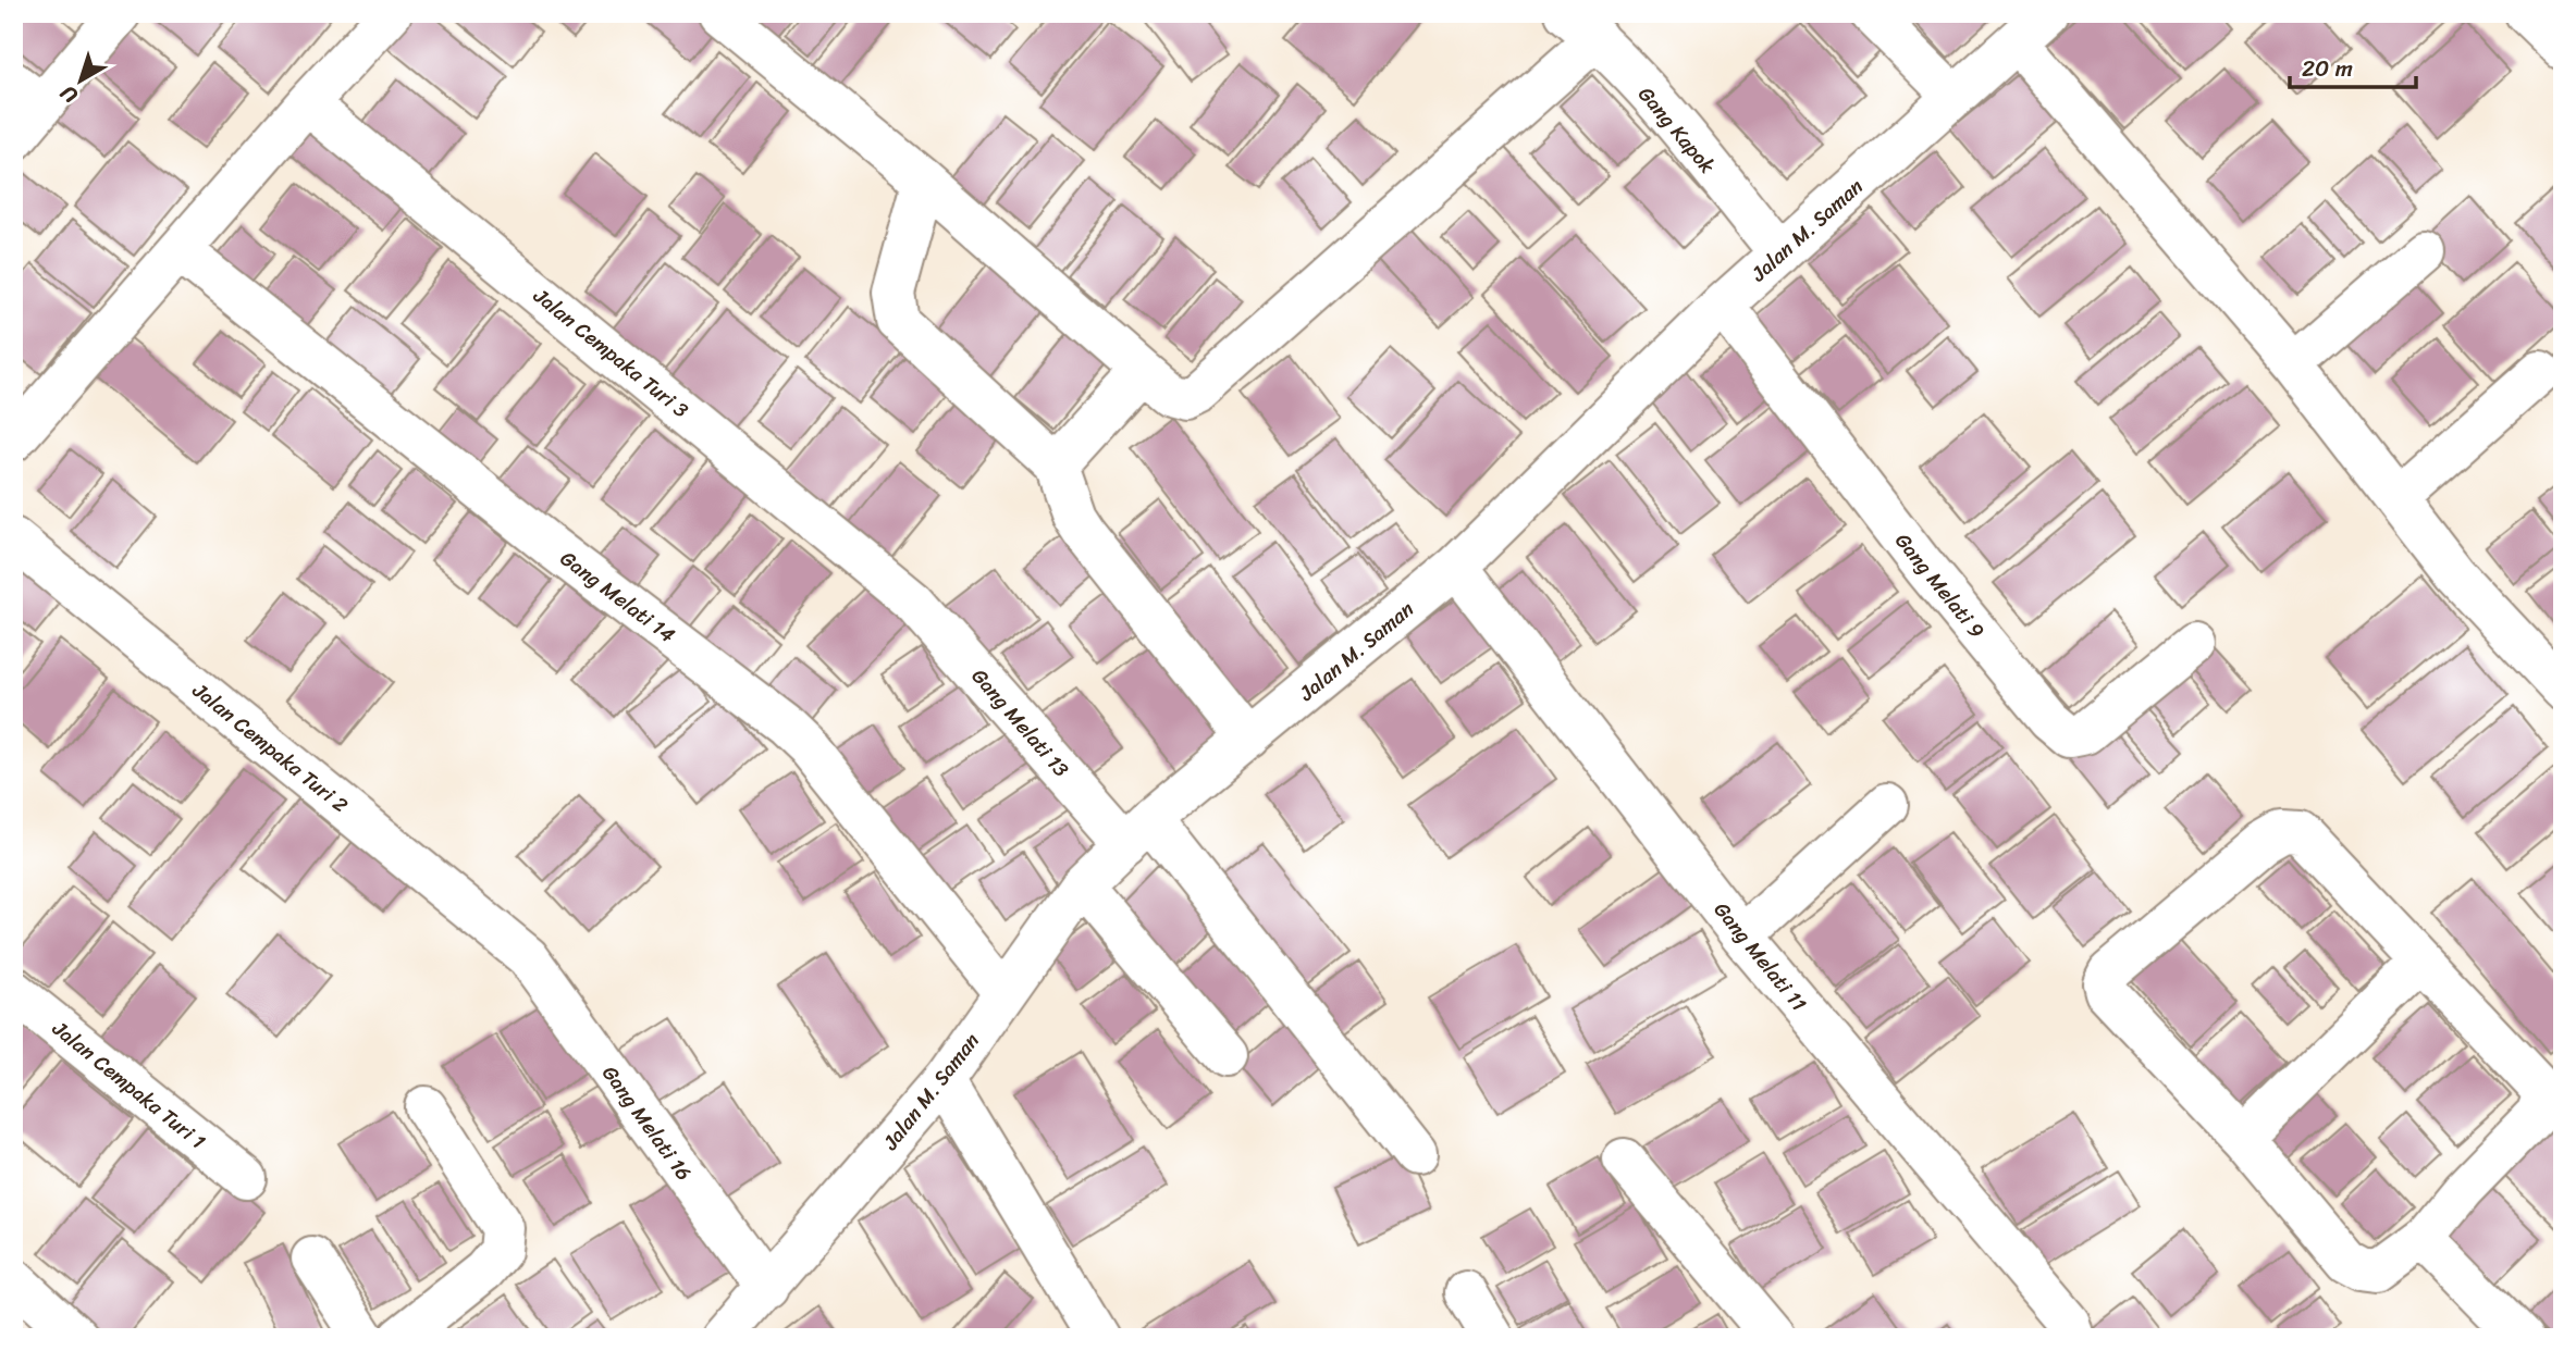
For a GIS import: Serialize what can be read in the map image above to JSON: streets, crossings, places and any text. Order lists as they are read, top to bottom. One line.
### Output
{"streets":{"street":["Gang Kapok","Jalan M. Saman","Jalan Cempaka Turi 3","Gang Melati 9","Gang Melati 14","Gang Melati 13","Jalan Cempaka Turi 2","Gang Melati 11","Jalan Cempaka Turi 1","Gang Melati 16"]},"crossings":[["Gang Kapok","Jalan M. Saman"],["Jalan M. Saman","Gang Melati 9"],["Jalan M. Saman","Gang Melati 14"],["Jalan M. Saman","Gang Melati 13"],["Jalan M. Saman","Gang Melati 11"],["Jalan M. Saman","Gang Melati 16"],["Jalan Cempaka Turi 3","Gang Melati 13"],["Jalan Cempaka Turi 2","Gang Melati 16"]],"scale_bar":"20 m","north":"bottom left"}
